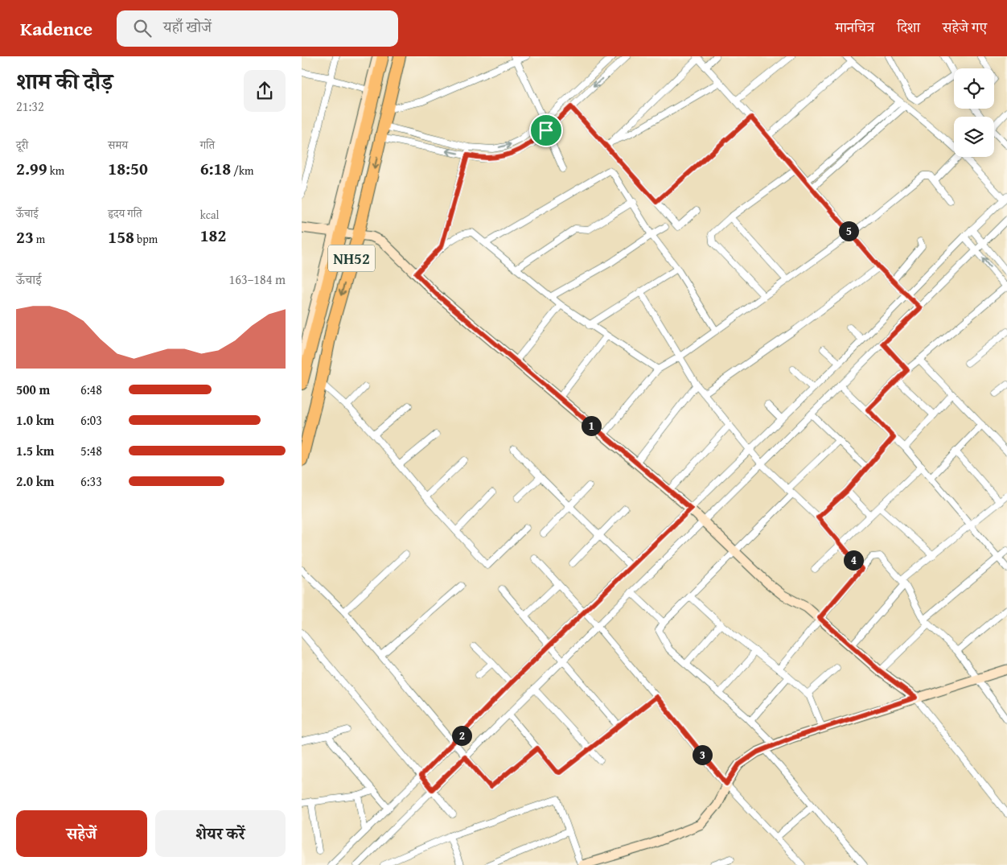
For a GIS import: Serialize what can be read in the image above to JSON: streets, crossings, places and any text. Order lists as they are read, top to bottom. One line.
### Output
{"streets":{"highway":["NH52"]},"page":{"header":"Kadence","search":"यहाँ खोजें","nav":["मानचित्र","दिशा","सहेजे गए"],"heading":["शाम की दौड़","21:32"],"stats":[["दूरी","2.99 km"],["समय","18:50"],["गति","6:18 /km"],["ऊँचाई","23 m"],["हृदय गति","158 bpm"],["kcal","182"]],"pins":["5","1","4","2","3"],"chart":["ऊँचाई","163–184 m"],"list":[{"name":"500 m","note":"6:48"},{"name":"1.0 km","note":"6:03"},{"name":"1.5 km","note":"5:48"},{"name":"2.0 km","note":"6:33"}],"buttons":["सहेजें","शेयर करें"]}}
